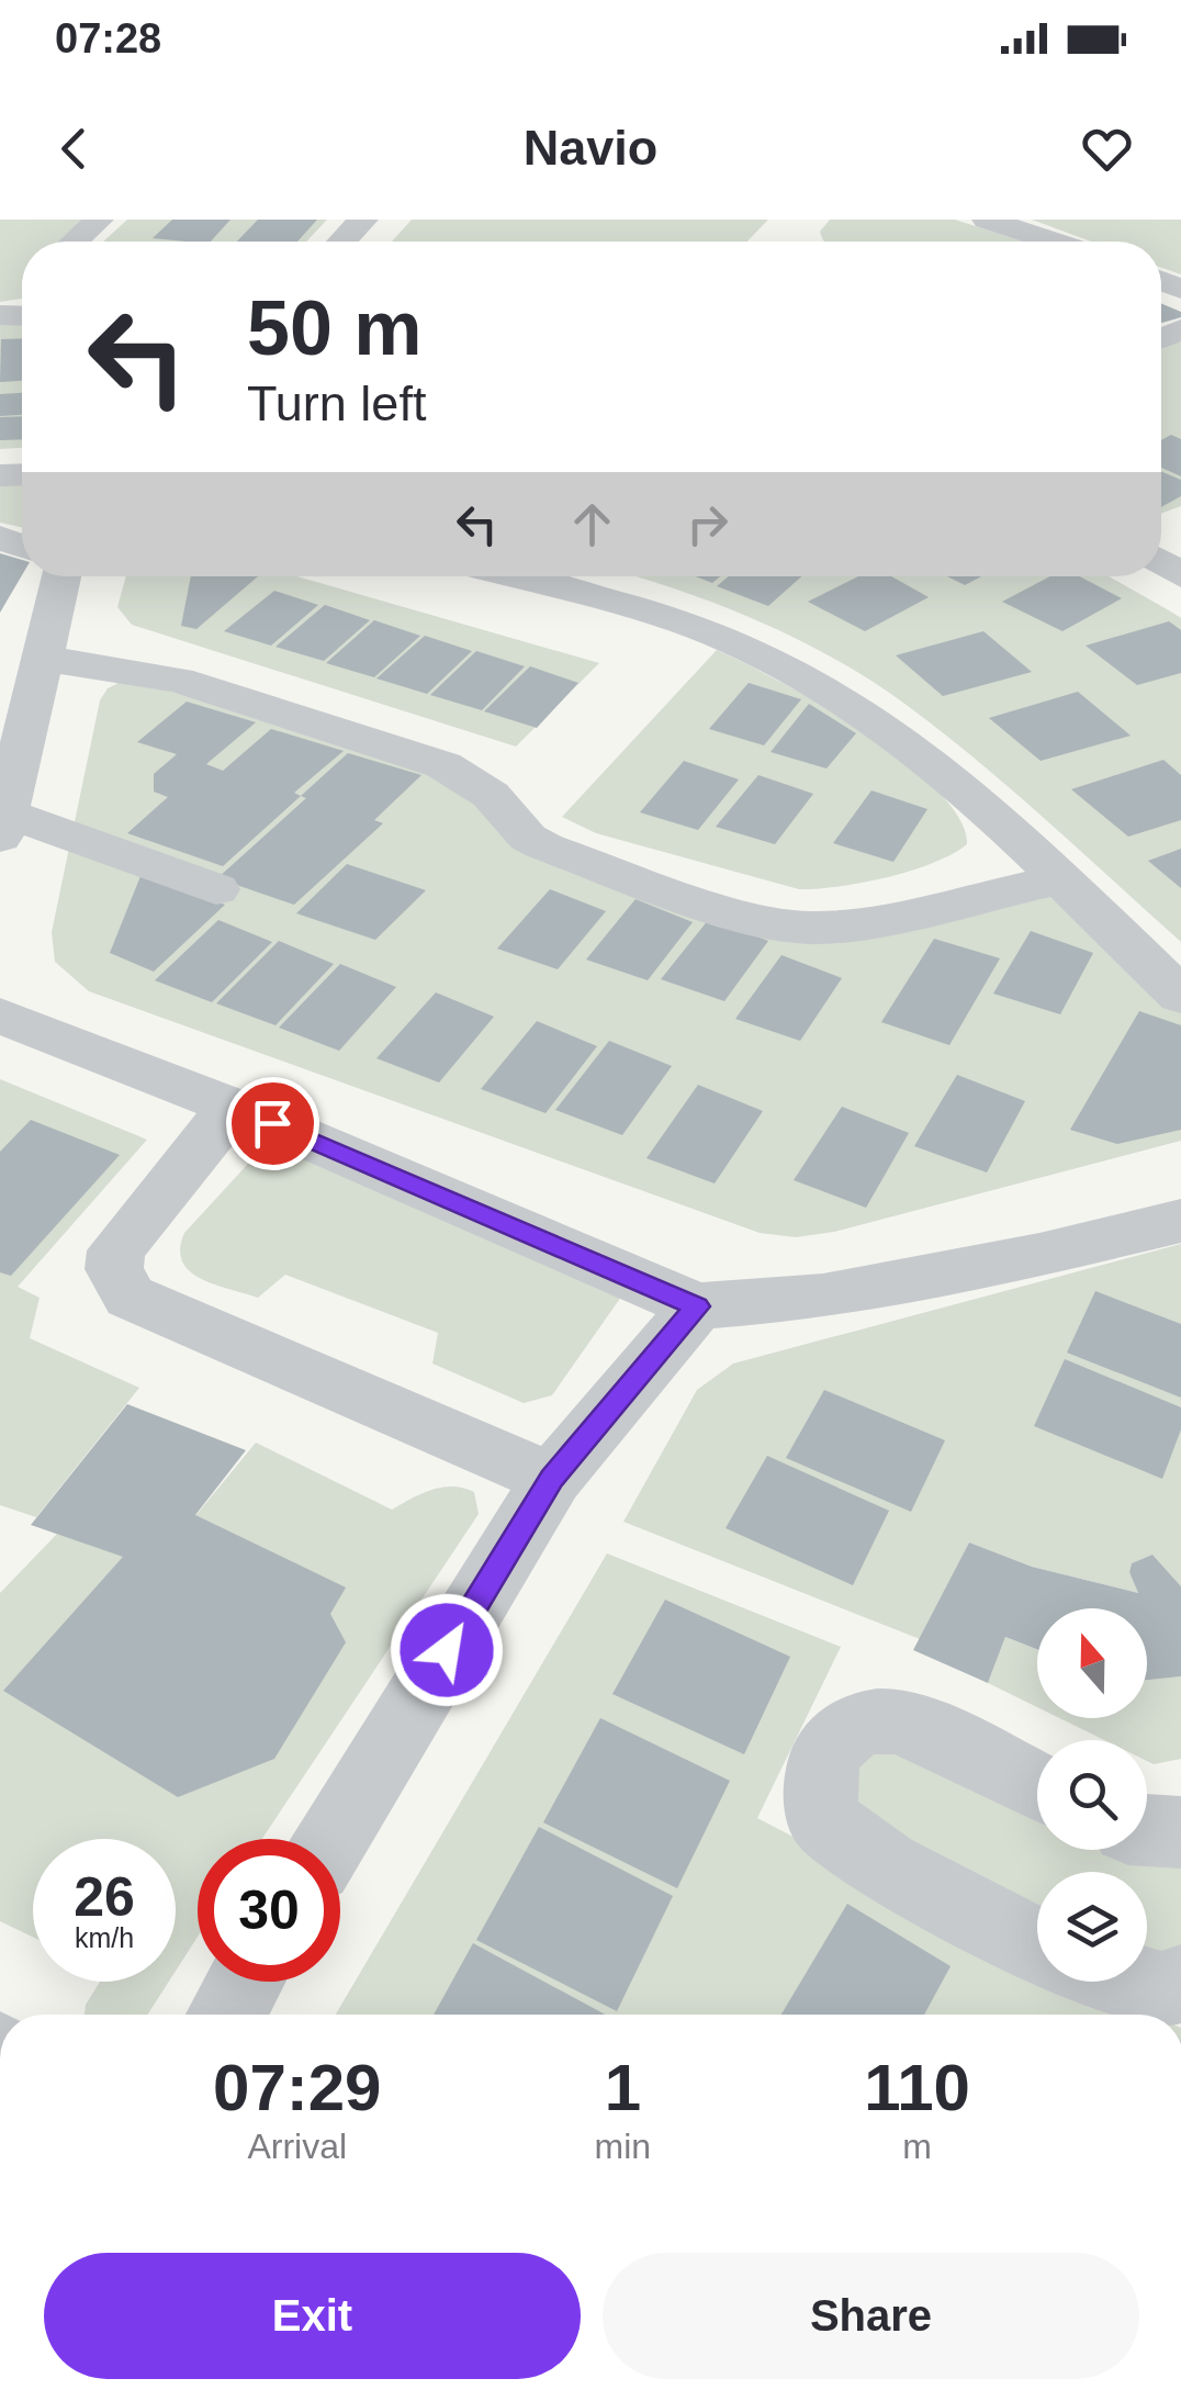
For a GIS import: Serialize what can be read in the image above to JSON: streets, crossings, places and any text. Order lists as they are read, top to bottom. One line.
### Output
{"north":"top","page":{"status":"07:28","header":"Navio","turn":["50 m","Turn left"],"speed":"26 km/h","limit":"30","eta":["07:29","Arrival","1","min","110","m"],"buttons":["Exit","Share"]}}
